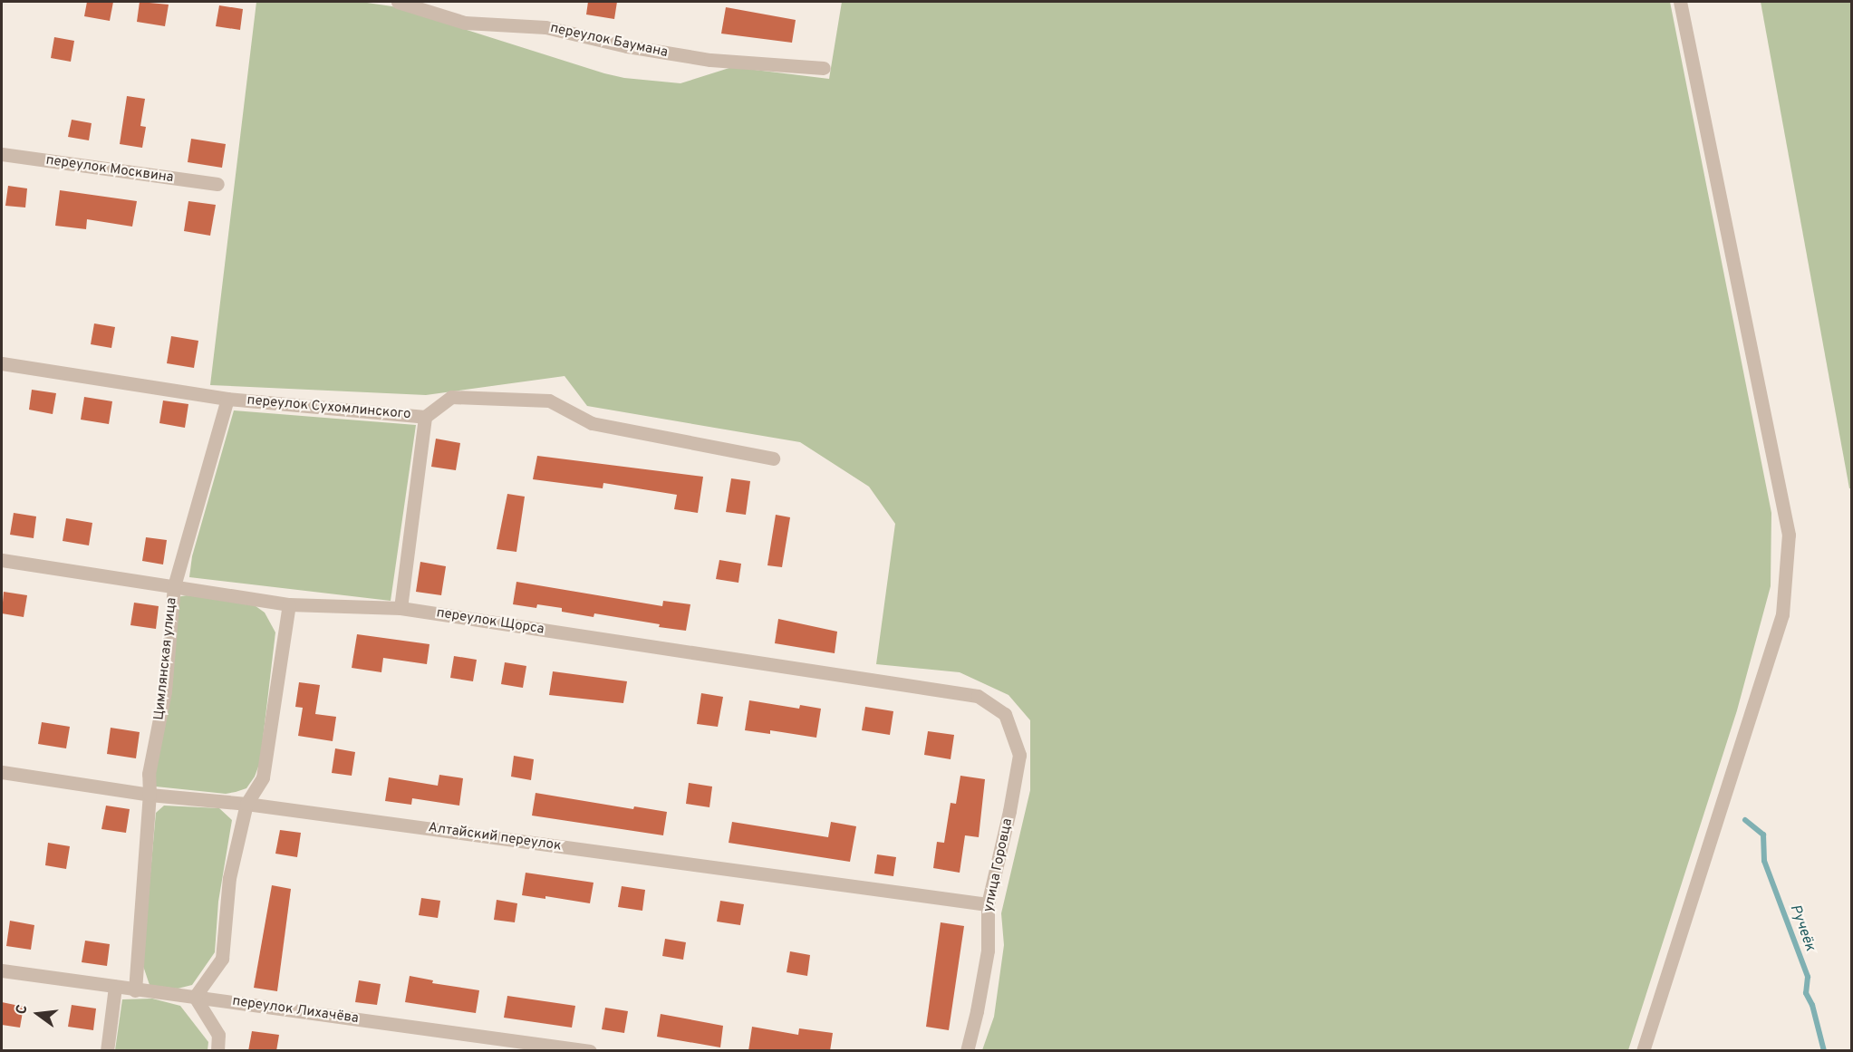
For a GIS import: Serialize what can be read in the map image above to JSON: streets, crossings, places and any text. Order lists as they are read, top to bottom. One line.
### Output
{"streets":{"street":["переулок Баумана","переулок Москвина","переулок Сухомлинского","переулок Щорса","Цимлянская улица","Алтайский переулок","улица Горовца","переулок Лихачёва"]},"crossings":[["переулок Сухомлинского","Цимлянская улица"],["переулок Щорса","Цимлянская улица"],["переулок Щорса","улица Горовца"],["Цимлянская улица","Алтайский переулок"],["Цимлянская улица","переулок Лихачёва"],["Алтайский переулок","улица Горовца"]],"water":["Ручеёк"],"north":"left"}
